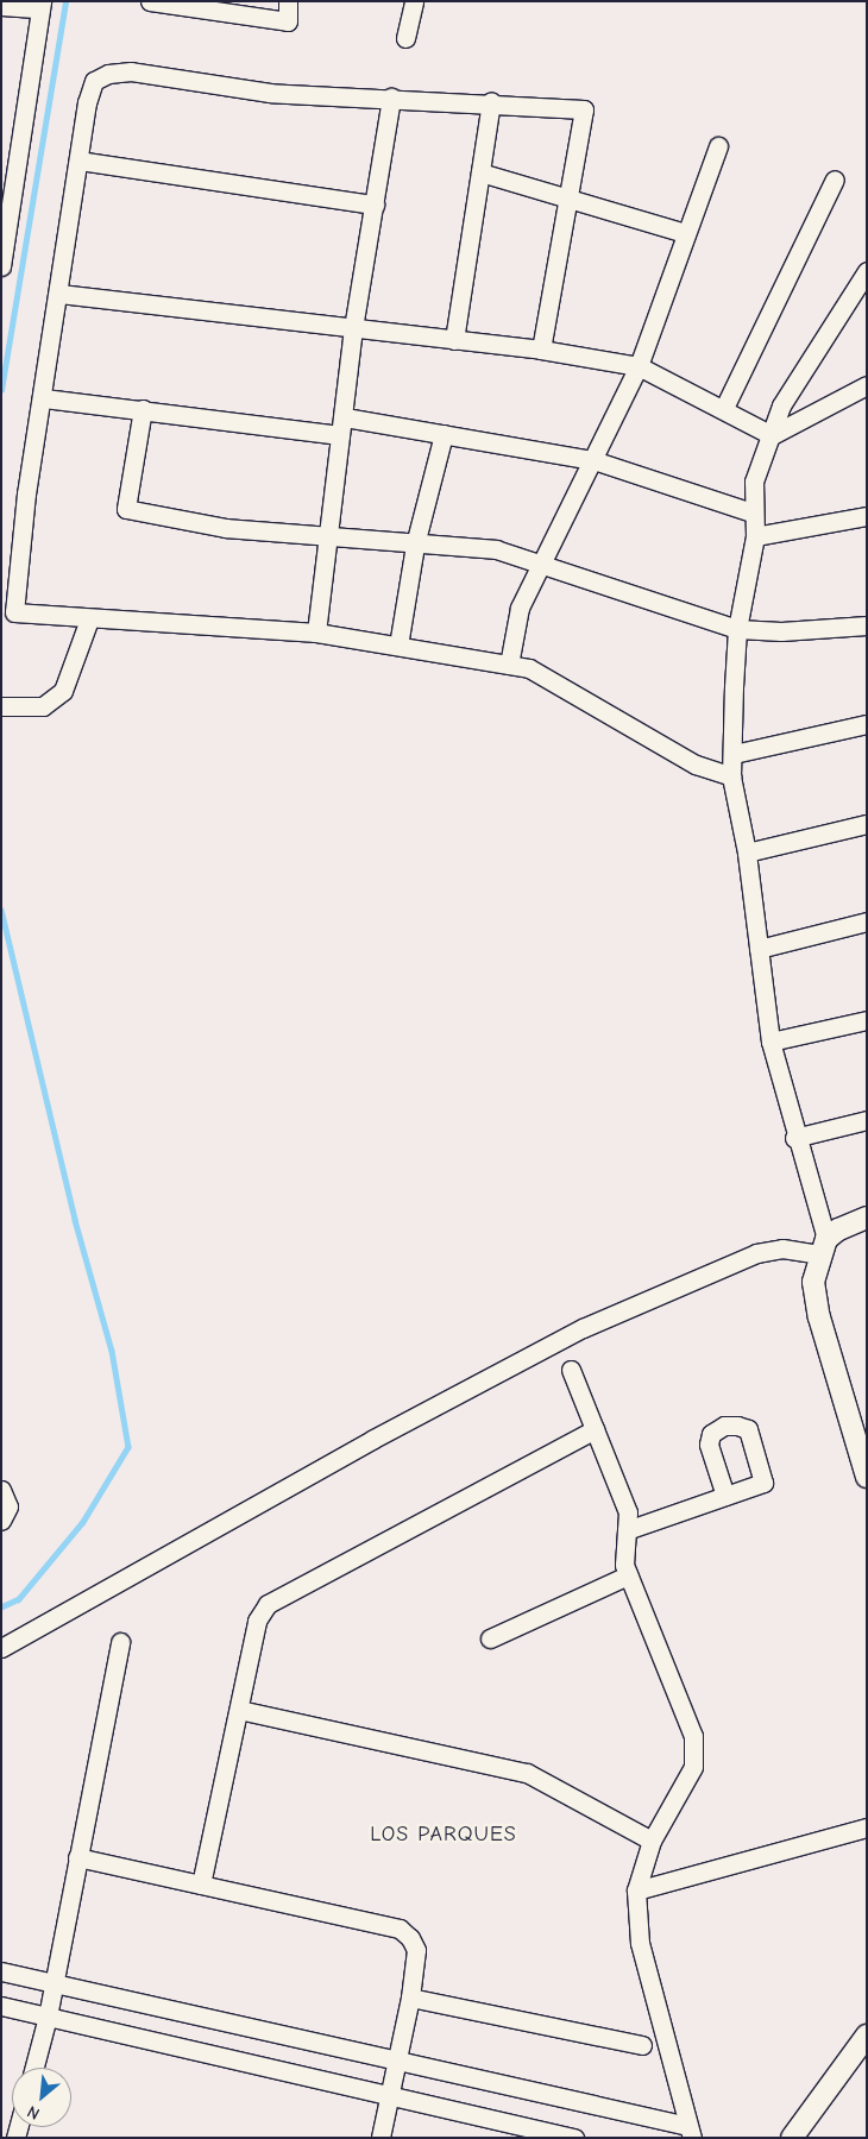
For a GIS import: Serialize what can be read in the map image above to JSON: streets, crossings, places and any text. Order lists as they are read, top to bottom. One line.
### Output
{"districts":["LOS PARQUES"],"north":"bottom left"}
